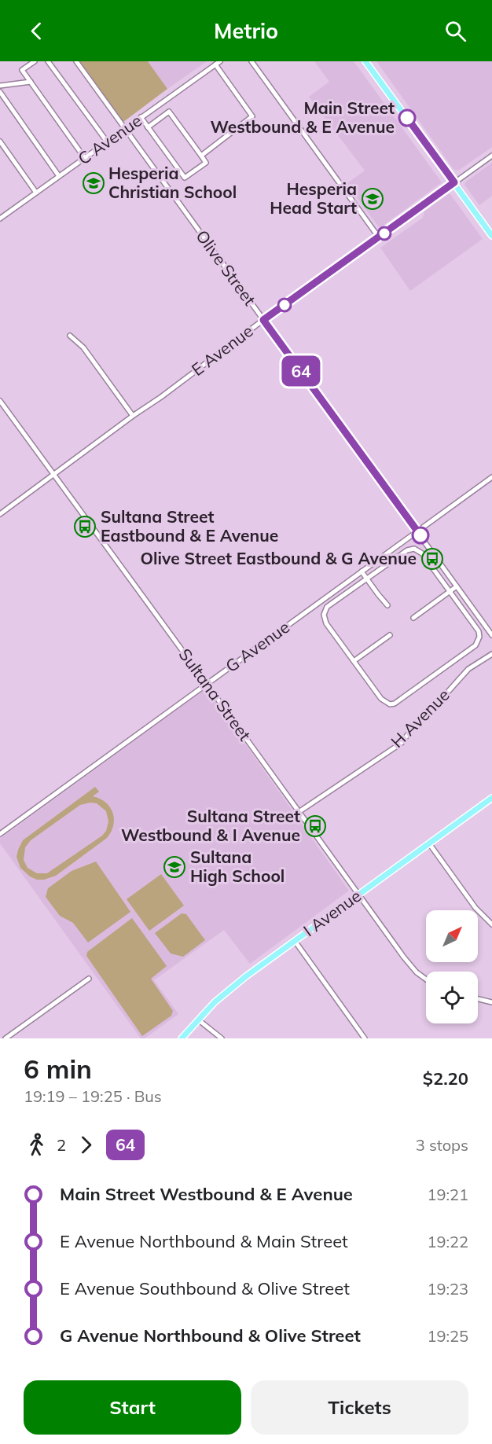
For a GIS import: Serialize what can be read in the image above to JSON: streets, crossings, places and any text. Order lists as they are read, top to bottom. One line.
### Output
{"streets":{"main road":["I Avenue"],"street":["C Avenue","Olive Street","E Avenue","G Avenue","Sultana Street","H Avenue"]},"crossings":[["C Avenue","Olive Street"],["Olive Street","E Avenue"],["Olive Street","G Avenue"],["E Avenue","Sultana Street"],["G Avenue","Sultana Street"],["Sultana Street","H Avenue"],["Sultana Street","I Avenue"]],"places":{"other":["Main Street Westbound & E Avenue"],"school or university":["Hesperia Christian School","Hesperia Head Start","Sultana High School"],"bus stop":["Sultana Street Eastbound & E Avenue","Olive Street Eastbound & G Avenue","Sultana Street Westbound & I Avenue"]},"lines":["bus line 64"],"north":"top right","page":{"header":"Metrio","on_map":"64","heading":["6 min","19:19 – 19:25 · Bus","$2.20"],"legs":["2","64","3 stops"],"list":[{"name":"Main Street Westbound & E Avenue","value":"19:21"},{"name":"E Avenue Northbound & Main Street","value":"19:22"},{"name":"E Avenue Southbound & Olive Street","value":"19:23"},{"name":"G Avenue Northbound & Olive Street","value":"19:25"}],"buttons":["Start","Tickets"]}}
